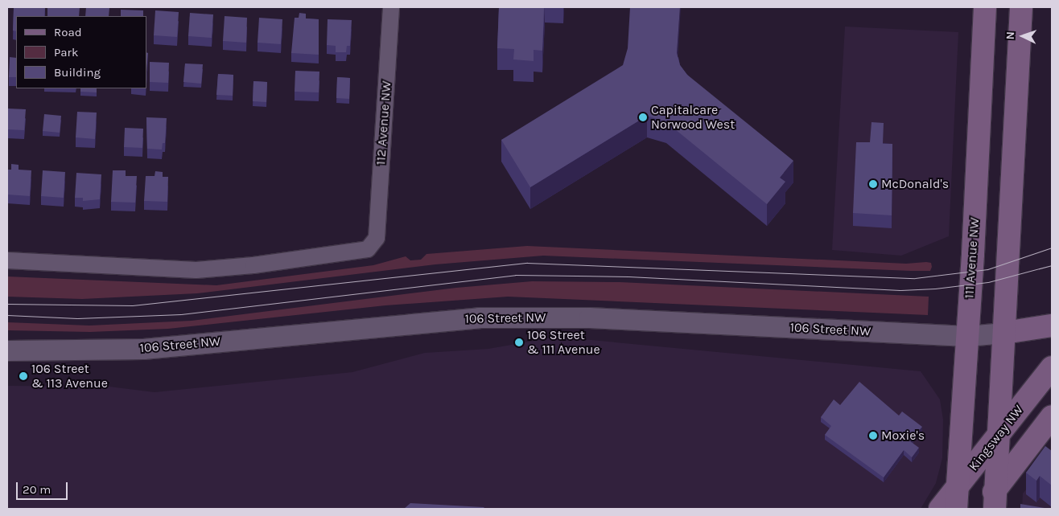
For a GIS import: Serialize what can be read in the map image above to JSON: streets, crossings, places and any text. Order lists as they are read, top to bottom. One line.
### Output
{"streets":{"main road":["111 Avenue NW","Kingsway NW"],"street":["112 Avenue NW","106 Street NW"]},"crossings":[["111 Avenue NW","106 Street NW"],["111 Avenue NW","Kingsway NW"]],"places":["Capitalcare Norwood West","McDonald's","106 Street & 111 Avenue","106 Street & 113 Avenue","Moxie's"],"legend":["Road","Park","Building"],"scale_bar":"20 m","north":"left"}
